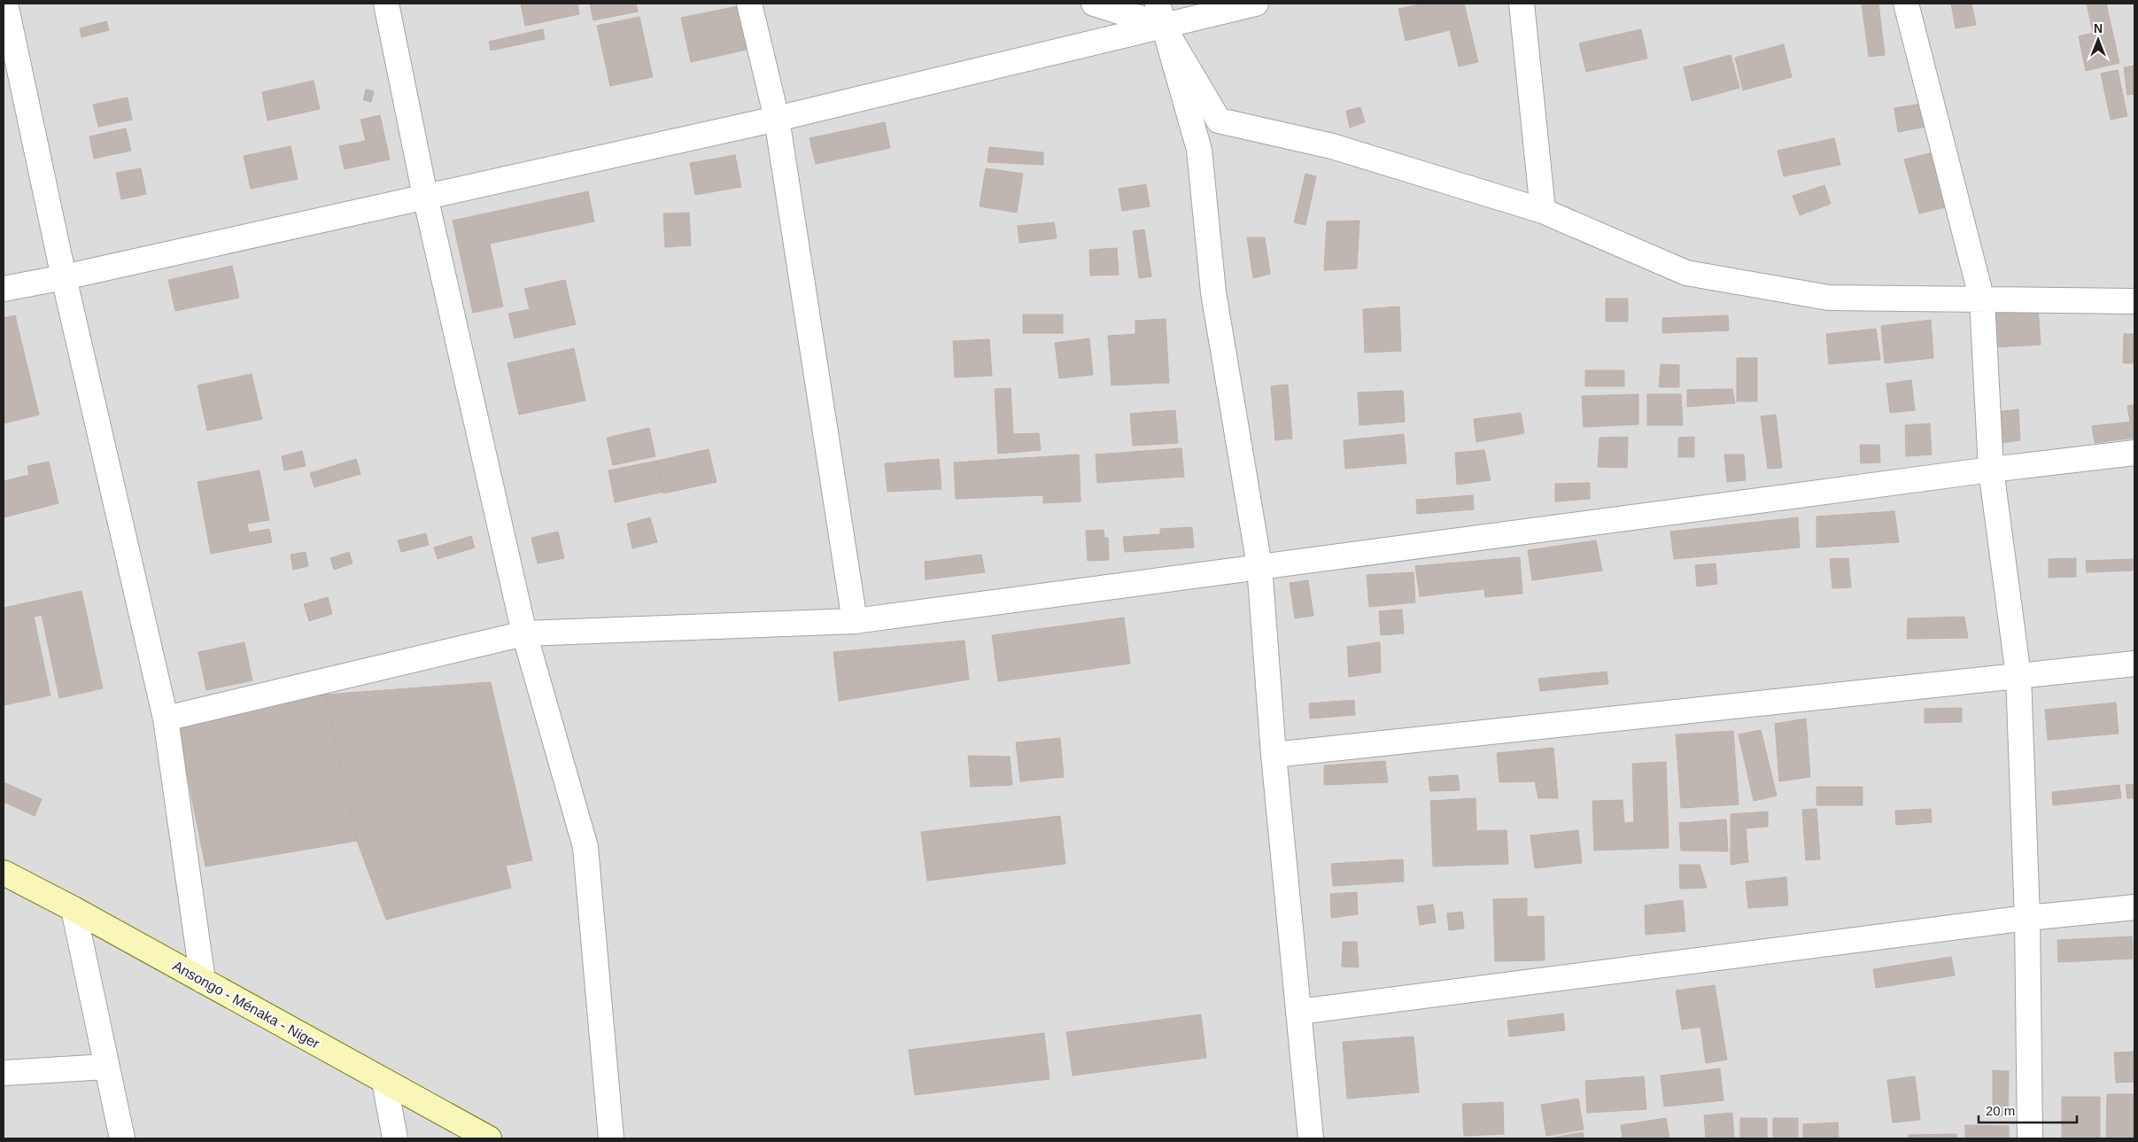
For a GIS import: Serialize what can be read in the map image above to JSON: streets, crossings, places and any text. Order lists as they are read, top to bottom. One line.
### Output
{"streets":{"main road":["Ansongo - Ménaka - Niger"]},"scale_bar":"20 m","north":"top"}
